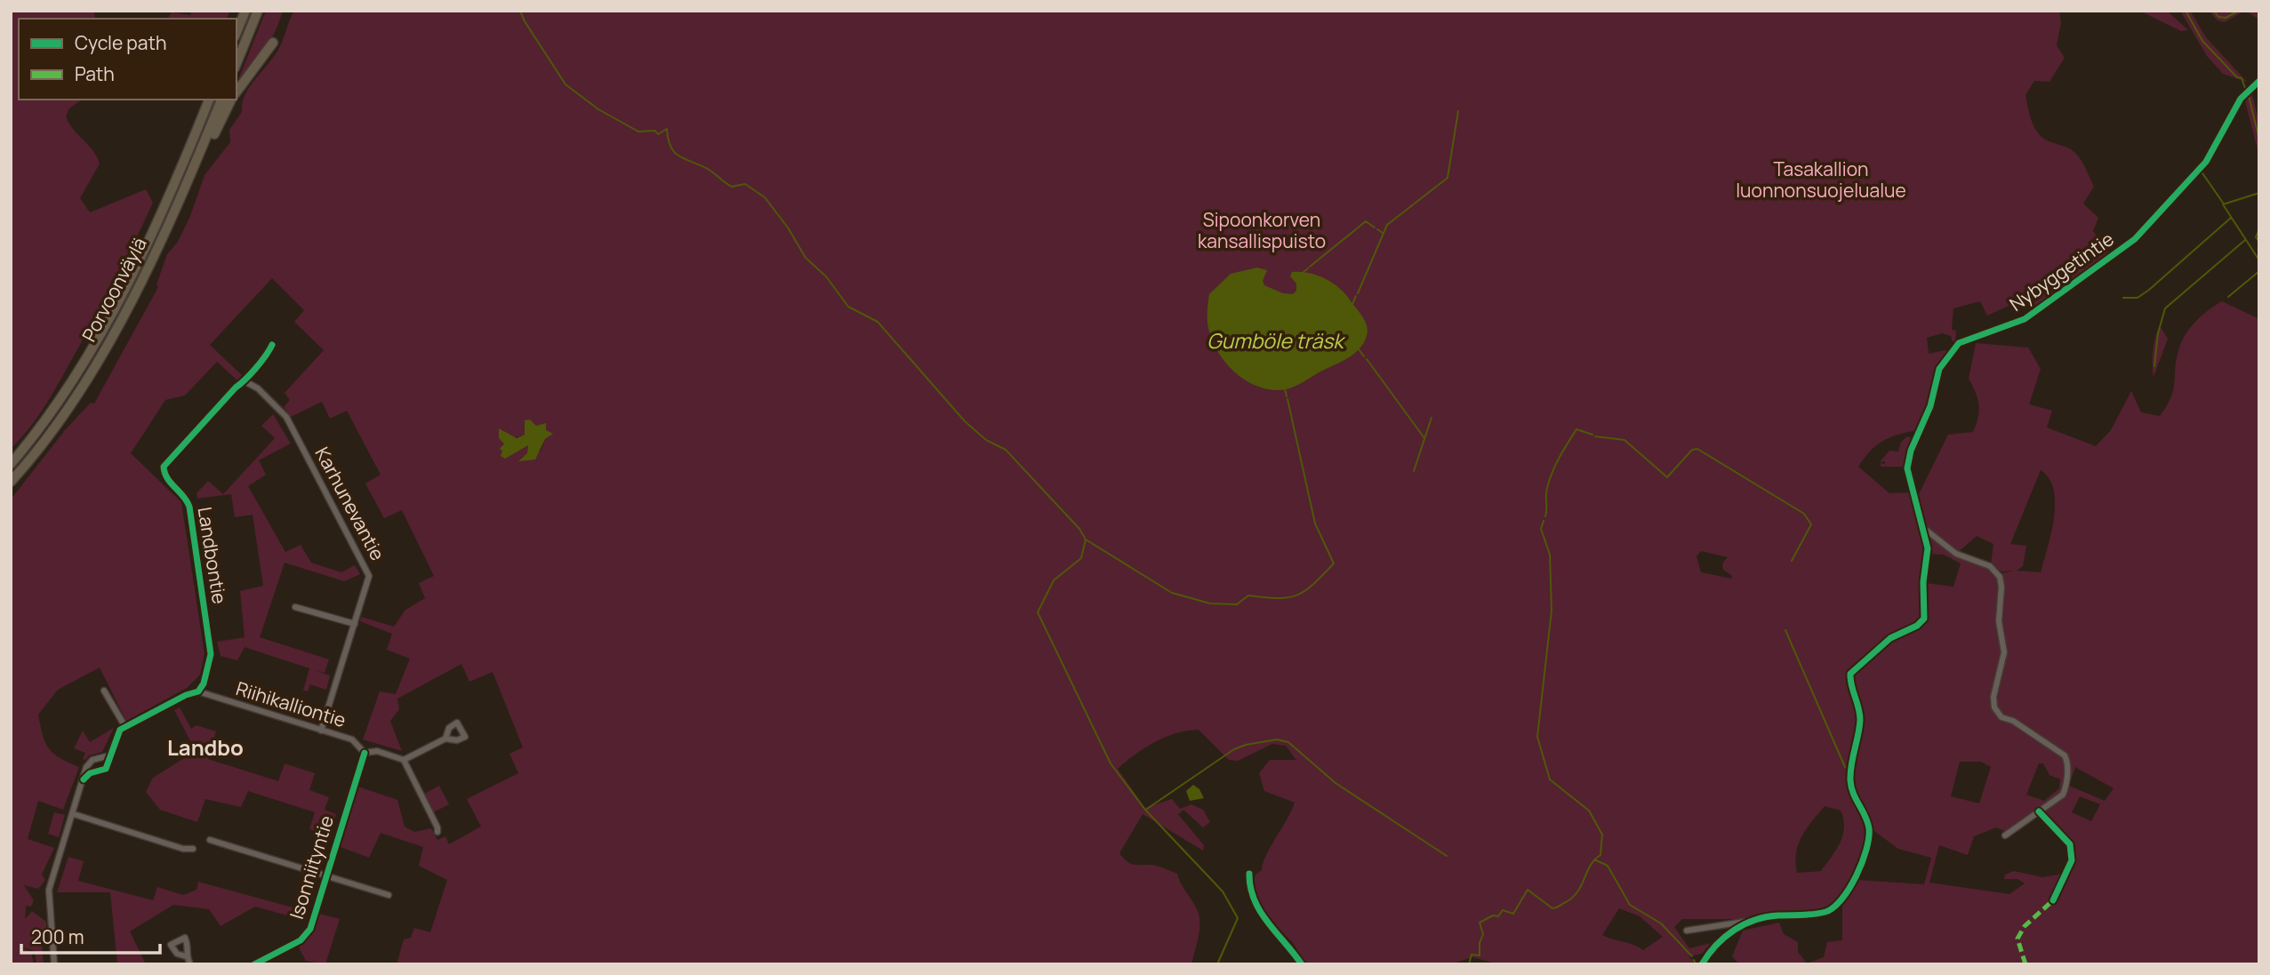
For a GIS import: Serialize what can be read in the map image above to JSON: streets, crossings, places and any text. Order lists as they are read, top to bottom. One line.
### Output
{"streets":{"highway":["Porvoonväylä"],"street":["Nybyggetintie","Karhunevantie","Landbontie","Riihikalliontie","Isonniityntie"]},"crossings":[["Karhunevantie","Landbontie"],["Karhunevantie","Riihikalliontie"],["Landbontie","Riihikalliontie"],["Riihikalliontie","Isonniityntie"]],"districts":["Landbo"],"water":["Gumböle träsk"],"parks":["Tasakallion luonnonsuojelualue","Sipoonkorven kansallispuisto"],"legend":["Cycle path","Path"],"scale_bar":"200 m"}
